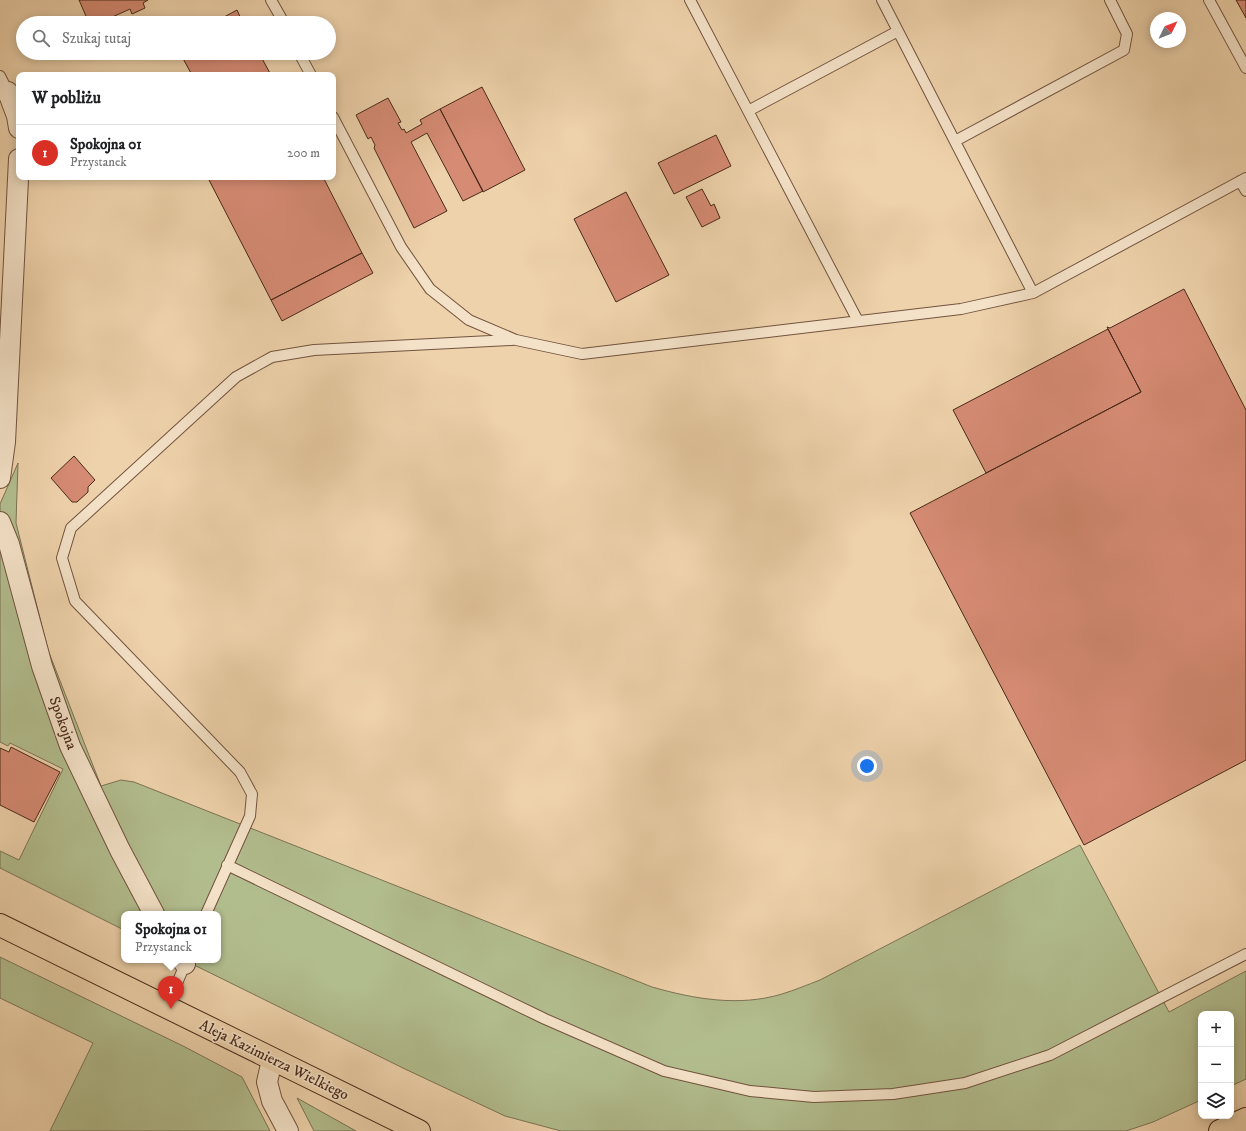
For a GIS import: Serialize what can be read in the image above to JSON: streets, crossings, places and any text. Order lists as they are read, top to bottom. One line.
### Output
{"streets":{"main road":["Aleja Kazimierza Wielkiego"],"street":["Spokojna"]},"north":"top right","page":{"search":"Szukaj tutaj","heading":"W pobliżu","list":[{"mark":"1","name":"Spokojna 01","note":"Przystanek","value":"200 m"}],"popup":["Spokojna 01","Przystanek"],"pins":"1","map_buttons":["+","−"]}}
